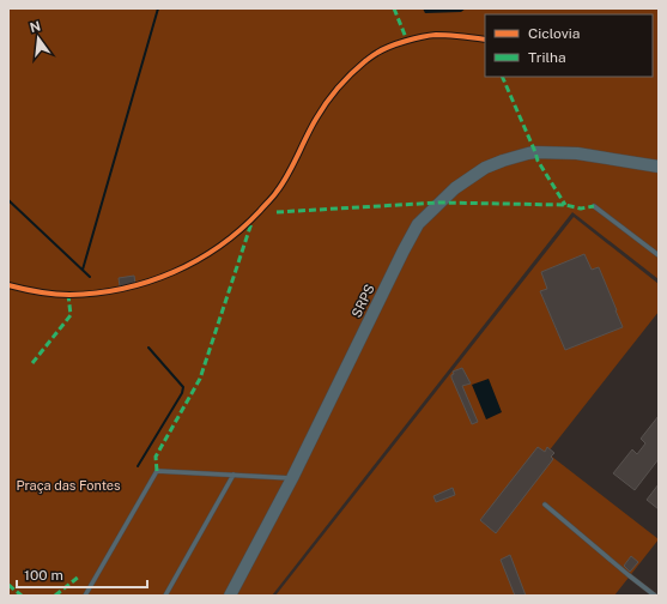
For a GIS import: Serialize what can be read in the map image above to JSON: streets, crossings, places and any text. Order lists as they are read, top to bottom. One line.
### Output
{"streets":{"main road":["SRPS"]},"parks":["Praça das Fontes"],"legend":["Ciclovia","Trilha"],"scale_bar":"100 m","north":"top"}
